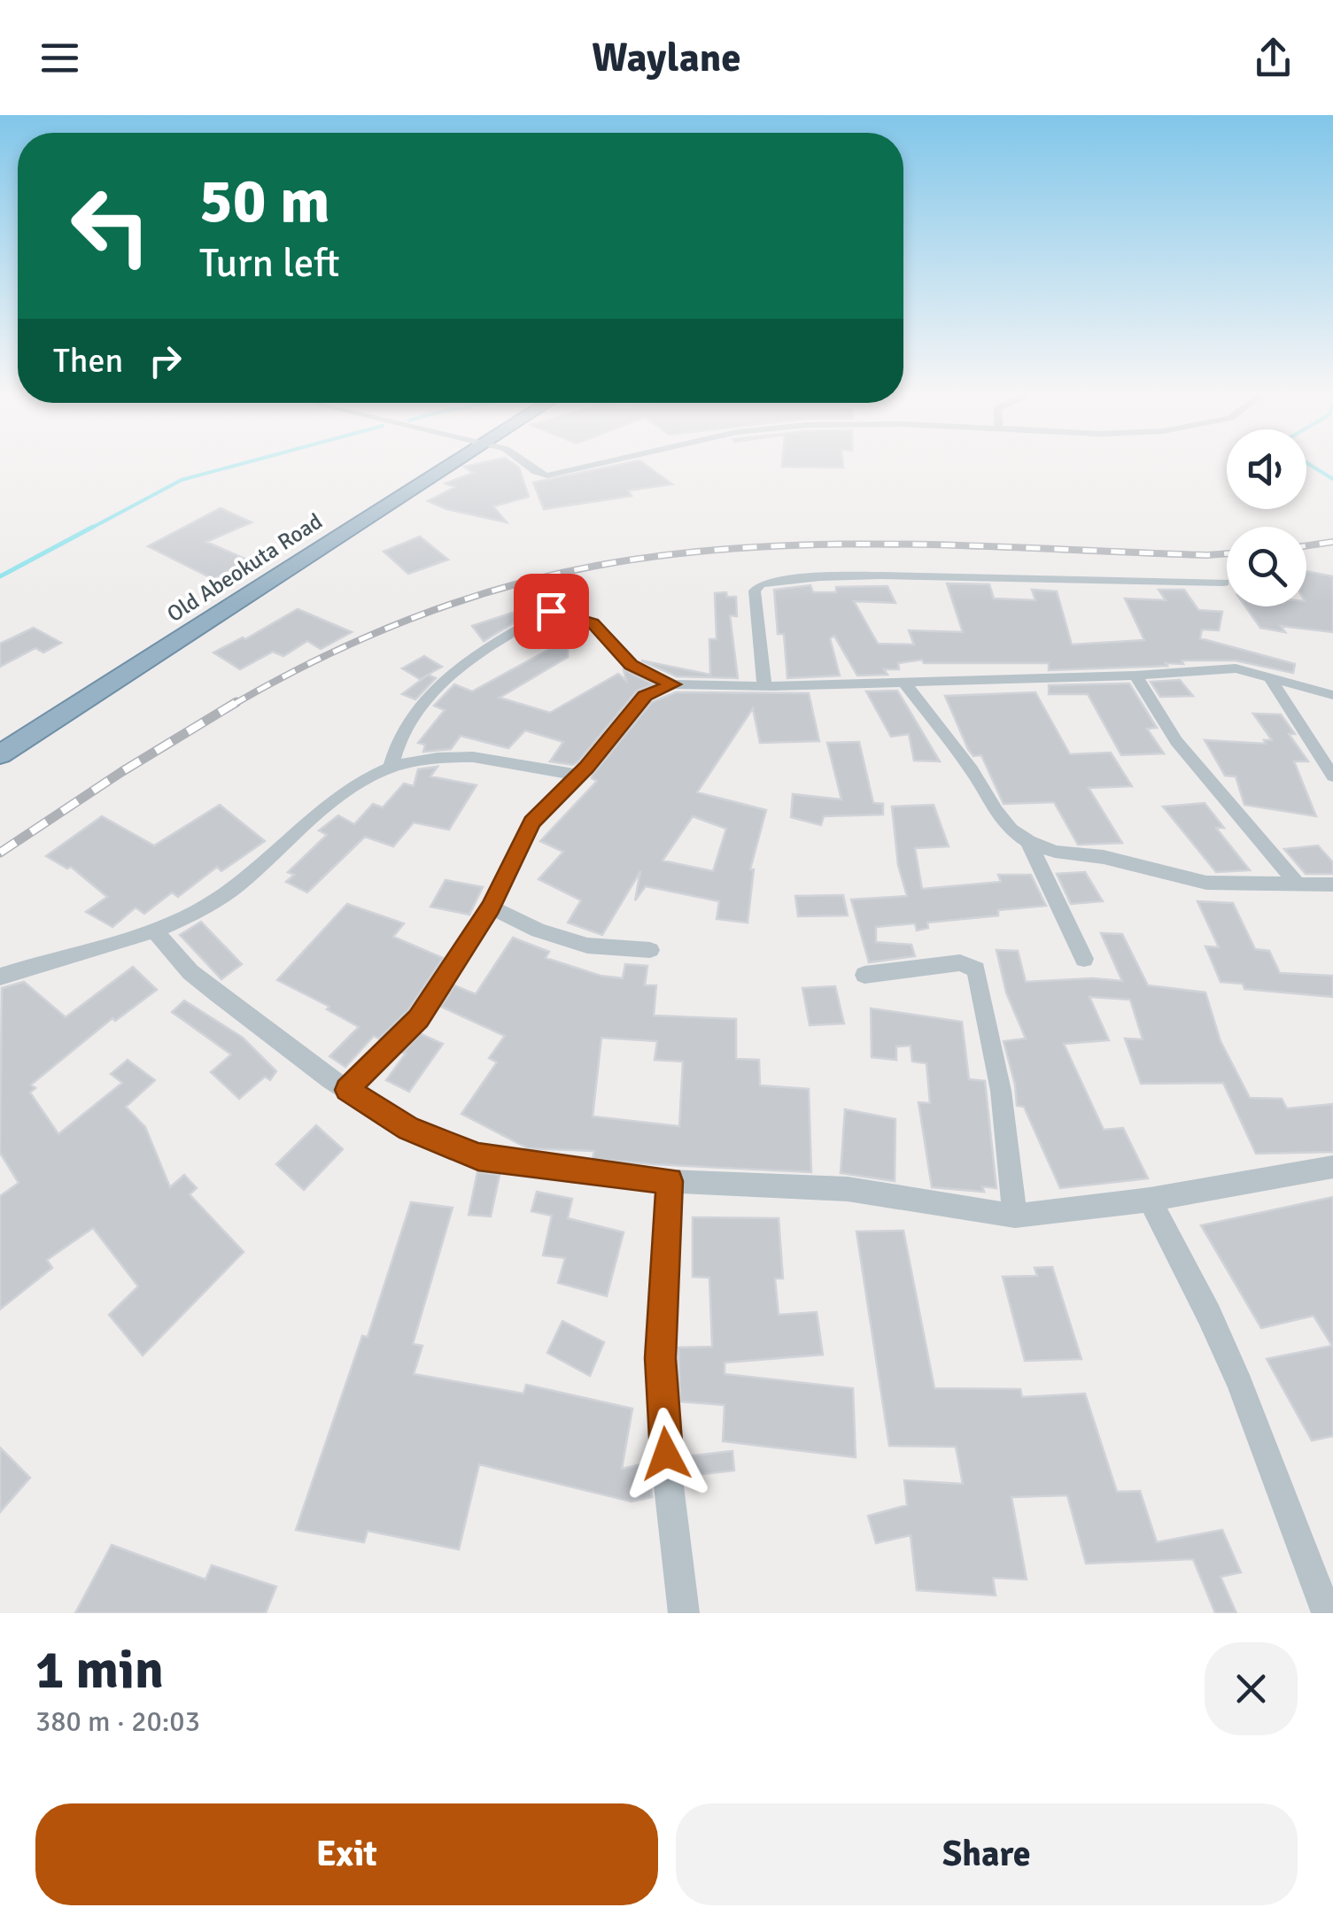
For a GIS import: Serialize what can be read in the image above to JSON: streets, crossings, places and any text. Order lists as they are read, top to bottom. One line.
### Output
{"streets":{"highway":["Old Abeokuta Road"]},"page":{"header":"Waylane","turn":["50 m","Turn left"],"then":"Then","heading":["1 min","380 m · 20:03"],"buttons":["Exit","Share"]}}
